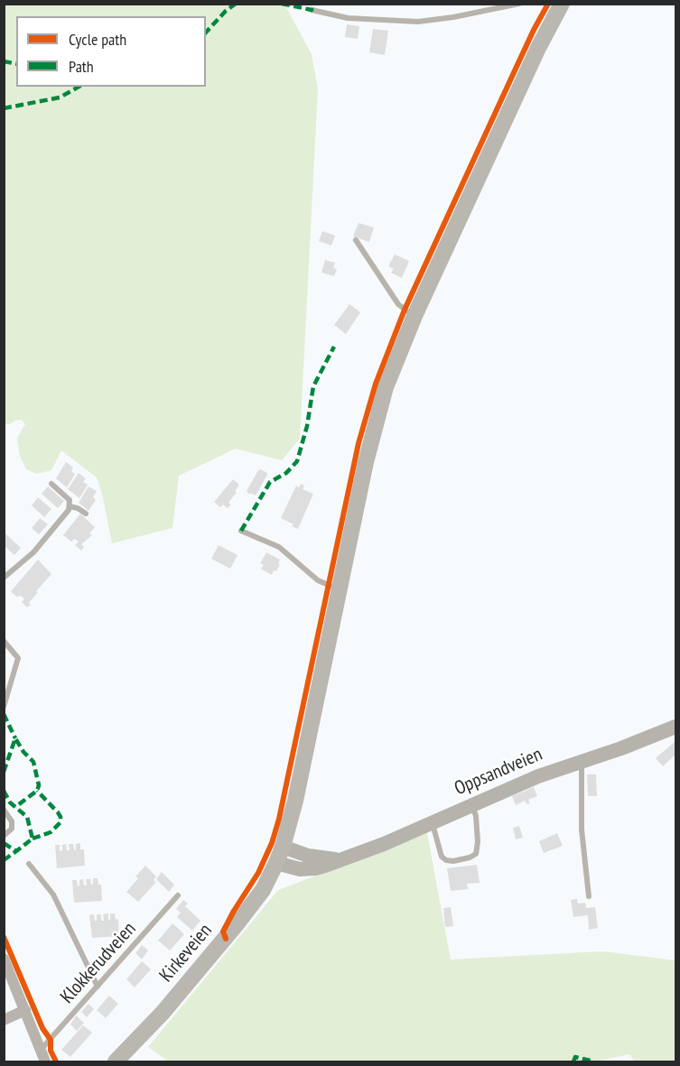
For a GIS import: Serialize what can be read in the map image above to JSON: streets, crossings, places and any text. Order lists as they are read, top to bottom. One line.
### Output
{"streets":{"main road":["Oppsandveien","Kirkeveien"],"lane":["Klokkerudveien"]},"crossings":[["Oppsandveien","Kirkeveien"]],"legend":["Cycle path","Path"]}
